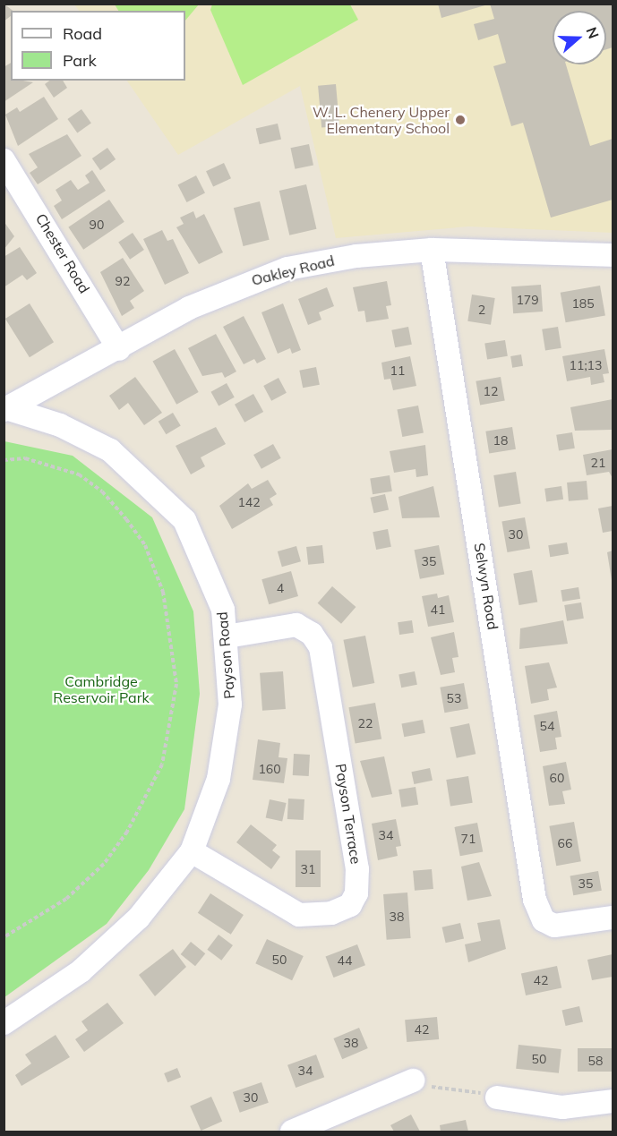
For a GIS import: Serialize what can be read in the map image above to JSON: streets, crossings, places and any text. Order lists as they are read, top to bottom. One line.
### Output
{"streets":{"street":["Chester Road","Oakley Road","Selwyn Road","Payson Road","Payson Terrace"]},"crossings":[["Chester Road","Oakley Road"],["Oakley Road","Selwyn Road"],["Oakley Road","Payson Road"],["Payson Road","Payson Terrace"]],"parks":["Cambridge Reservoir Park"],"places":["W. L. Chenery Upper Elementary School"],"house_numbers":["90","92","179","185","2","11;13","11","12","18","21","142","30","35","4","41","53","22","54","160","60","34","71","66","31","35","38","50","44","42","42","38","50","58","34","30"],"legend":["Road","Park"],"north":"right"}
